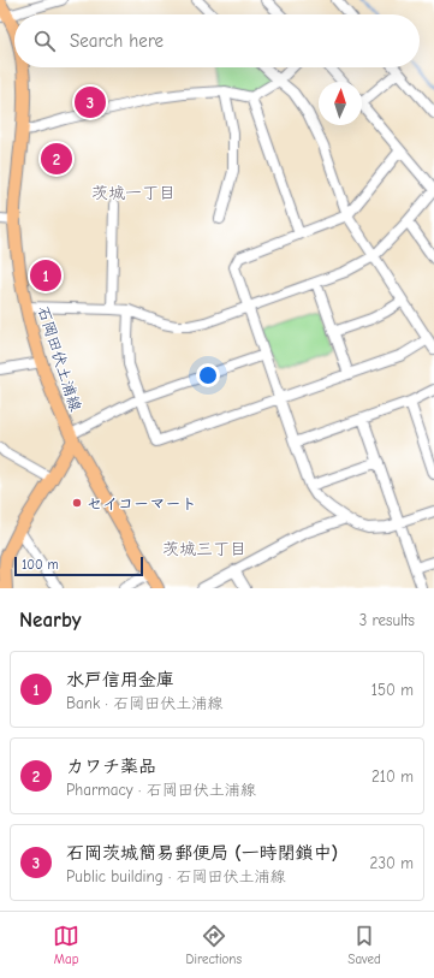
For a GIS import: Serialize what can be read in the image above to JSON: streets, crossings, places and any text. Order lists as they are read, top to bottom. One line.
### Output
{"streets":{"main road":["石岡田伏土浦線"]},"districts":["茨城一丁目","茨城三丁目"],"places":["セイコーマート"],"scale_bar":"100 m","north":"top","page":{"search":"Search here","pins":["3","2","1"],"scale":"100 m","heading":["Nearby","3 results"],"list":[{"mark":"1","name":"水戸信用金庫","note":"Bank · 石岡田伏土浦線","value":"150 m"},{"mark":"2","name":"カワチ薬品","note":"Pharmacy · 石岡田伏土浦線","value":"210 m"},{"mark":"3","name":"石岡茨城簡易郵便局 (一時閉鎖中)","note":"Public building · 石岡田伏土浦線","value":"230 m"}],"nav":["Map","Directions","Saved"]}}
